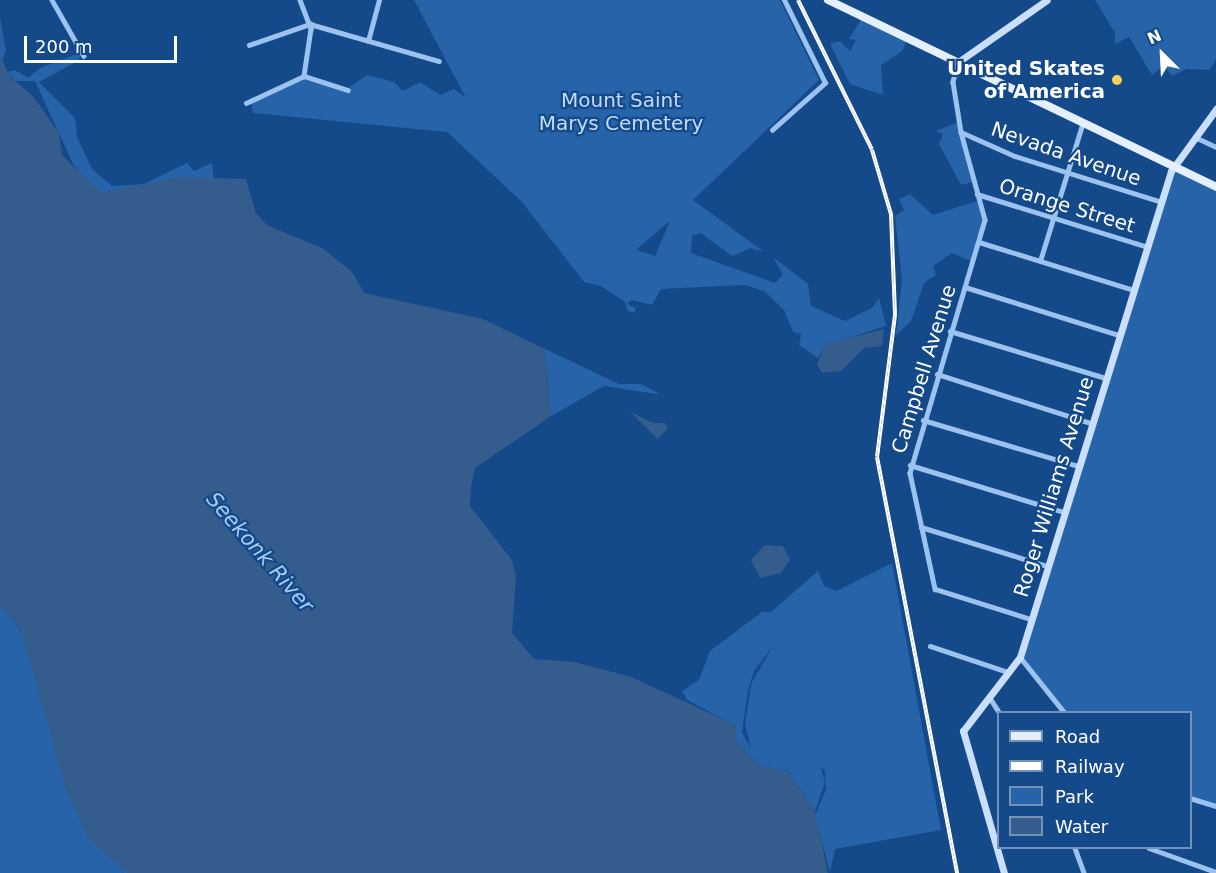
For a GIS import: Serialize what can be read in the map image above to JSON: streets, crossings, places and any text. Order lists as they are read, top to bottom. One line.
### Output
{"streets":{"main road":["Roger Williams Avenue"],"street":["Nevada Avenue","Orange Street","Campbell Avenue"]},"crossings":[["Nevada Avenue","Campbell Avenue"],["Nevada Avenue","Roger Williams Avenue"],["Orange Street","Campbell Avenue"],["Orange Street","Roger Williams Avenue"],["Campbell Avenue","Roger Williams Avenue"]],"water":["Seekonk River"],"parks":["Mount Saint Marys Cemetery"],"places":["United Skates of America"],"legend":["Road","Railway","Park","Water"],"scale_bar":"200 m","north":"top left"}
